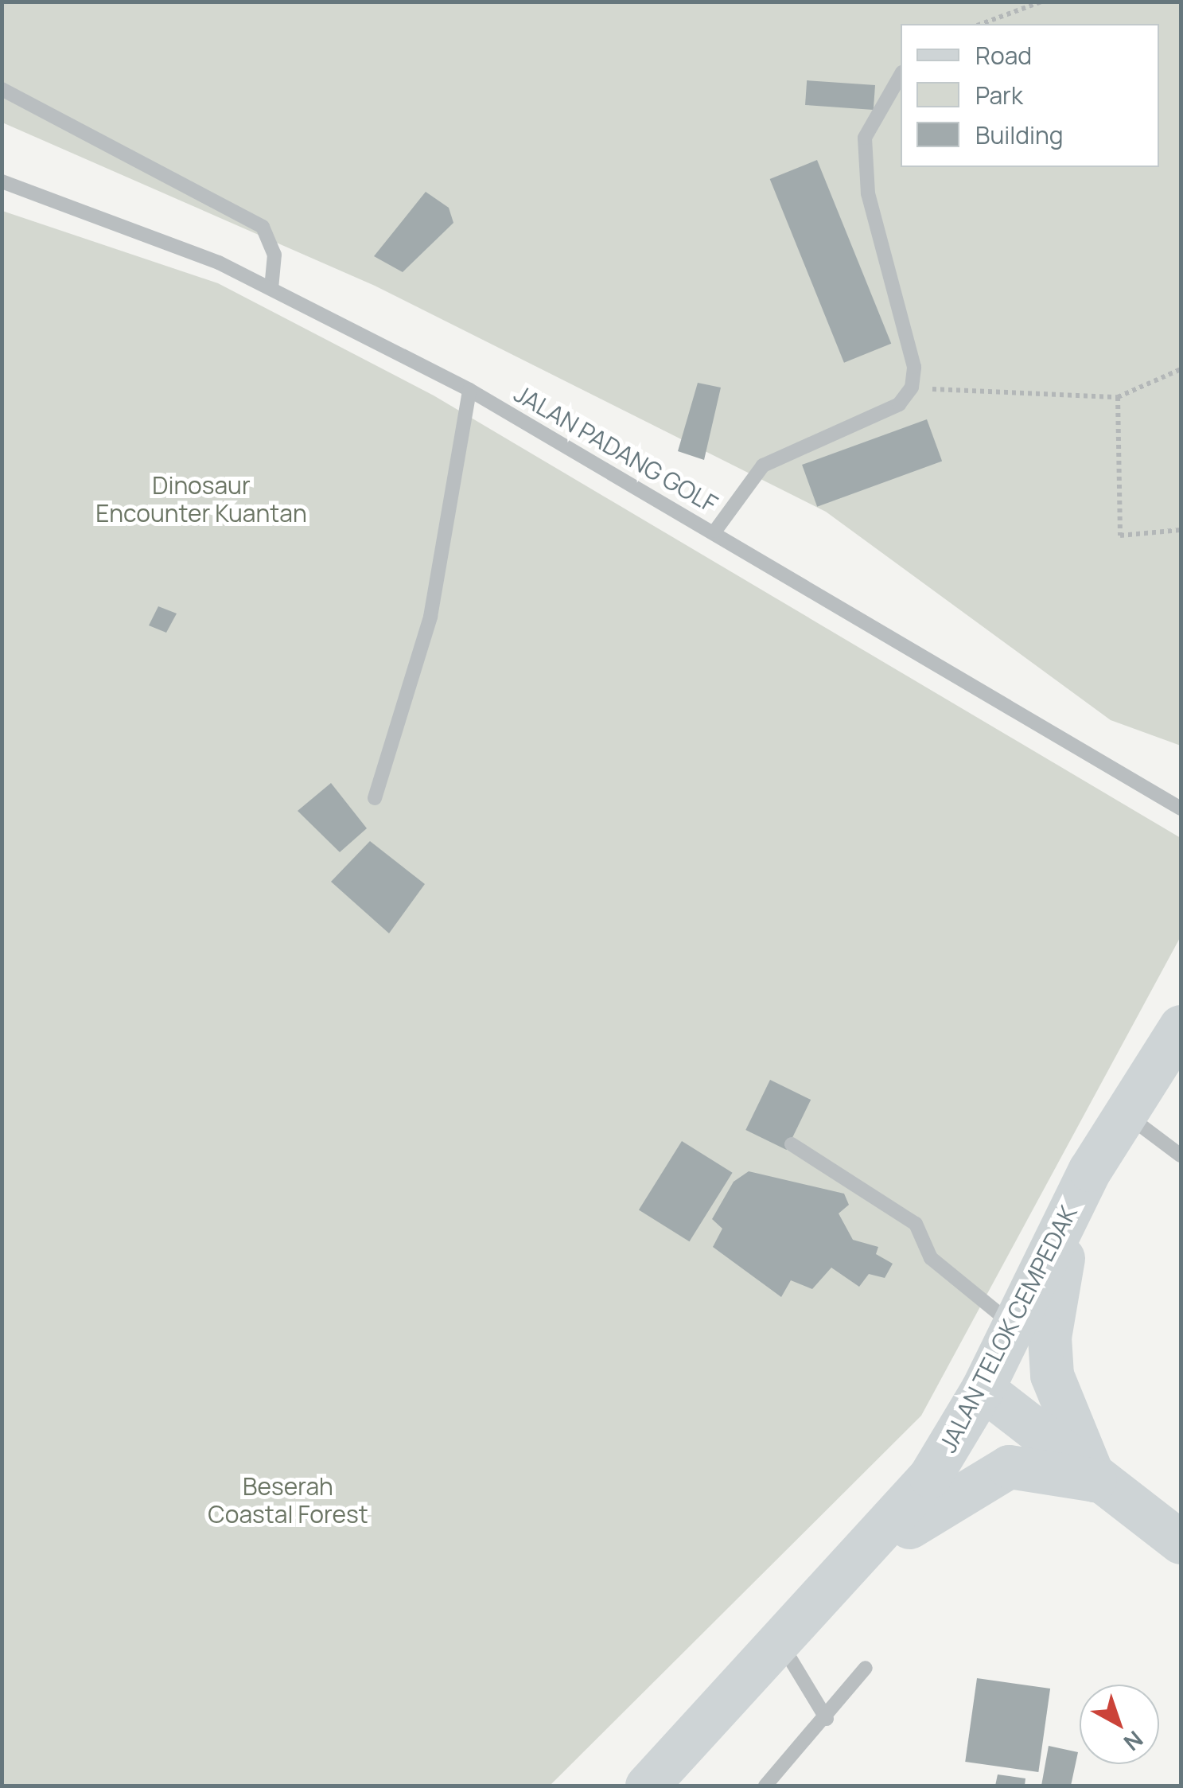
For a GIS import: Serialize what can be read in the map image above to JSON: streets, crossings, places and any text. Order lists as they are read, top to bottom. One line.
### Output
{"streets":{"main road":["JALAN TELOK CEMPEDAK"],"street":["JALAN PADANG GOLF"]},"parks":["Dinosaur Encounter Kuantan","Beserah Coastal Forest"],"legend":["Road","Park","Building"],"north":"bottom right"}
